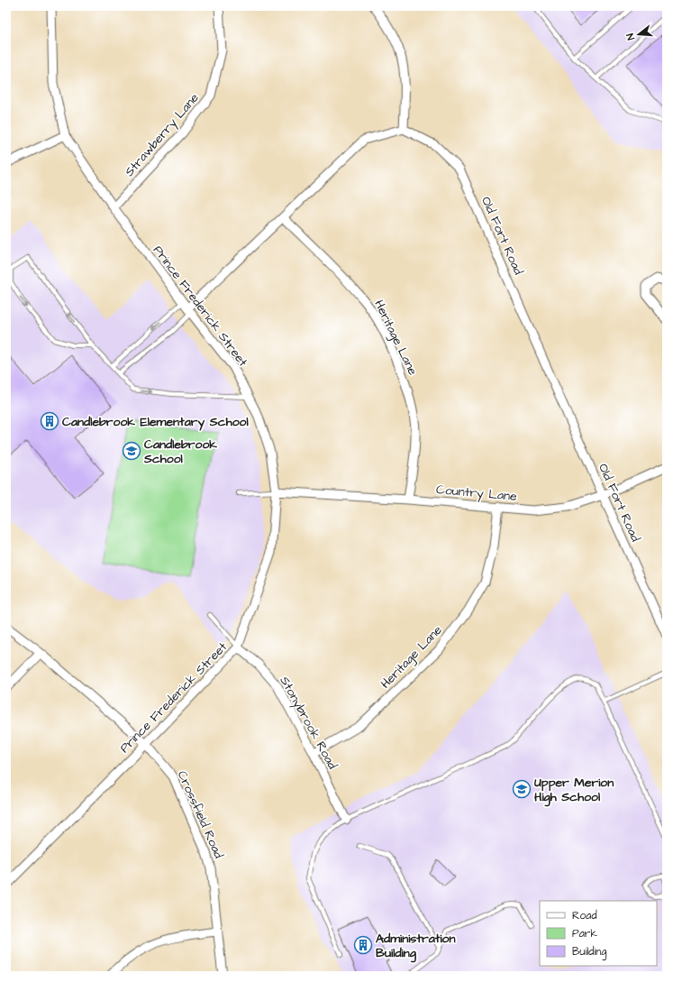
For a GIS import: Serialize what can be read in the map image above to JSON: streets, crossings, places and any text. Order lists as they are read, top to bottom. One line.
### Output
{"streets":{"street":["Strawberry Lane","Old Fort Road","Prince Frederick Street","Heritage Lane","Country Lane","Stonybrook Road","Crossfield Road"]},"crossings":[["Strawberry Lane","Prince Frederick Street"],["Old Fort Road","Country Lane"],["Prince Frederick Street","Country Lane"],["Prince Frederick Street","Stonybrook Road"],["Prince Frederick Street","Crossfield Road"],["Heritage Lane","Country Lane"],["Heritage Lane","Stonybrook Road"]],"places":{"building":["Candlebrook Elementary School","Administration Building"],"school or university":["Candlebrook School","Upper Merion High School"]},"legend":["Road","Park","Building"],"north":"left"}
